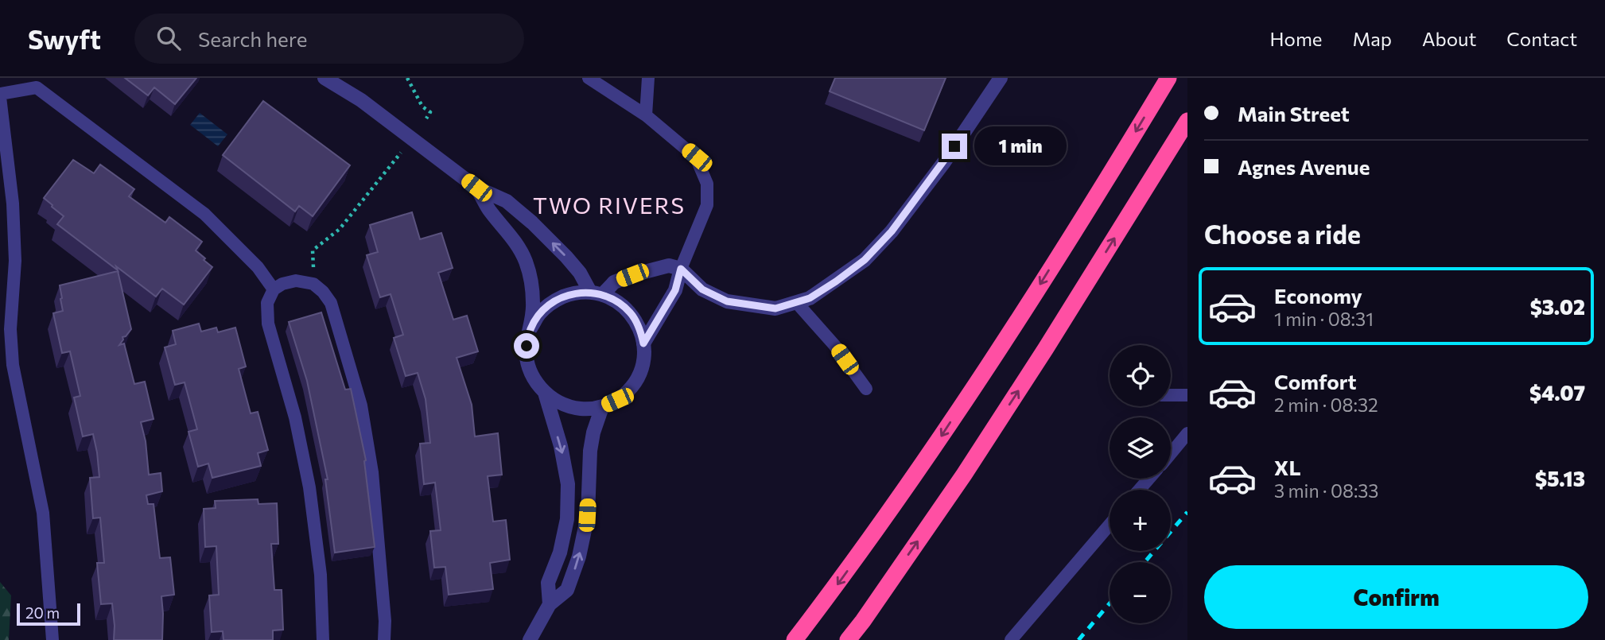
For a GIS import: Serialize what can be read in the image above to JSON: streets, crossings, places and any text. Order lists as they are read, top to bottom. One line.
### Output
{"districts":["TWO RIVERS"],"scale_bar":"20 m","page":{"header":"Swyft","search":"Search here","nav":["Home","Map","About","Contact"],"banner":["Main Street","Agnes Avenue"],"bubble":"1 min","heading":"Choose a ride","list":[{"name":"Economy","note":"1 min · 08:31","value":"$3.02"},{"name":"Comfort","note":"2 min · 08:32","value":"$4.07"},{"name":"XL","note":"3 min · 08:33","value":"$5.13"}],"map_buttons":["+","−"],"buttons":"Confirm","scale":"20 m"}}
